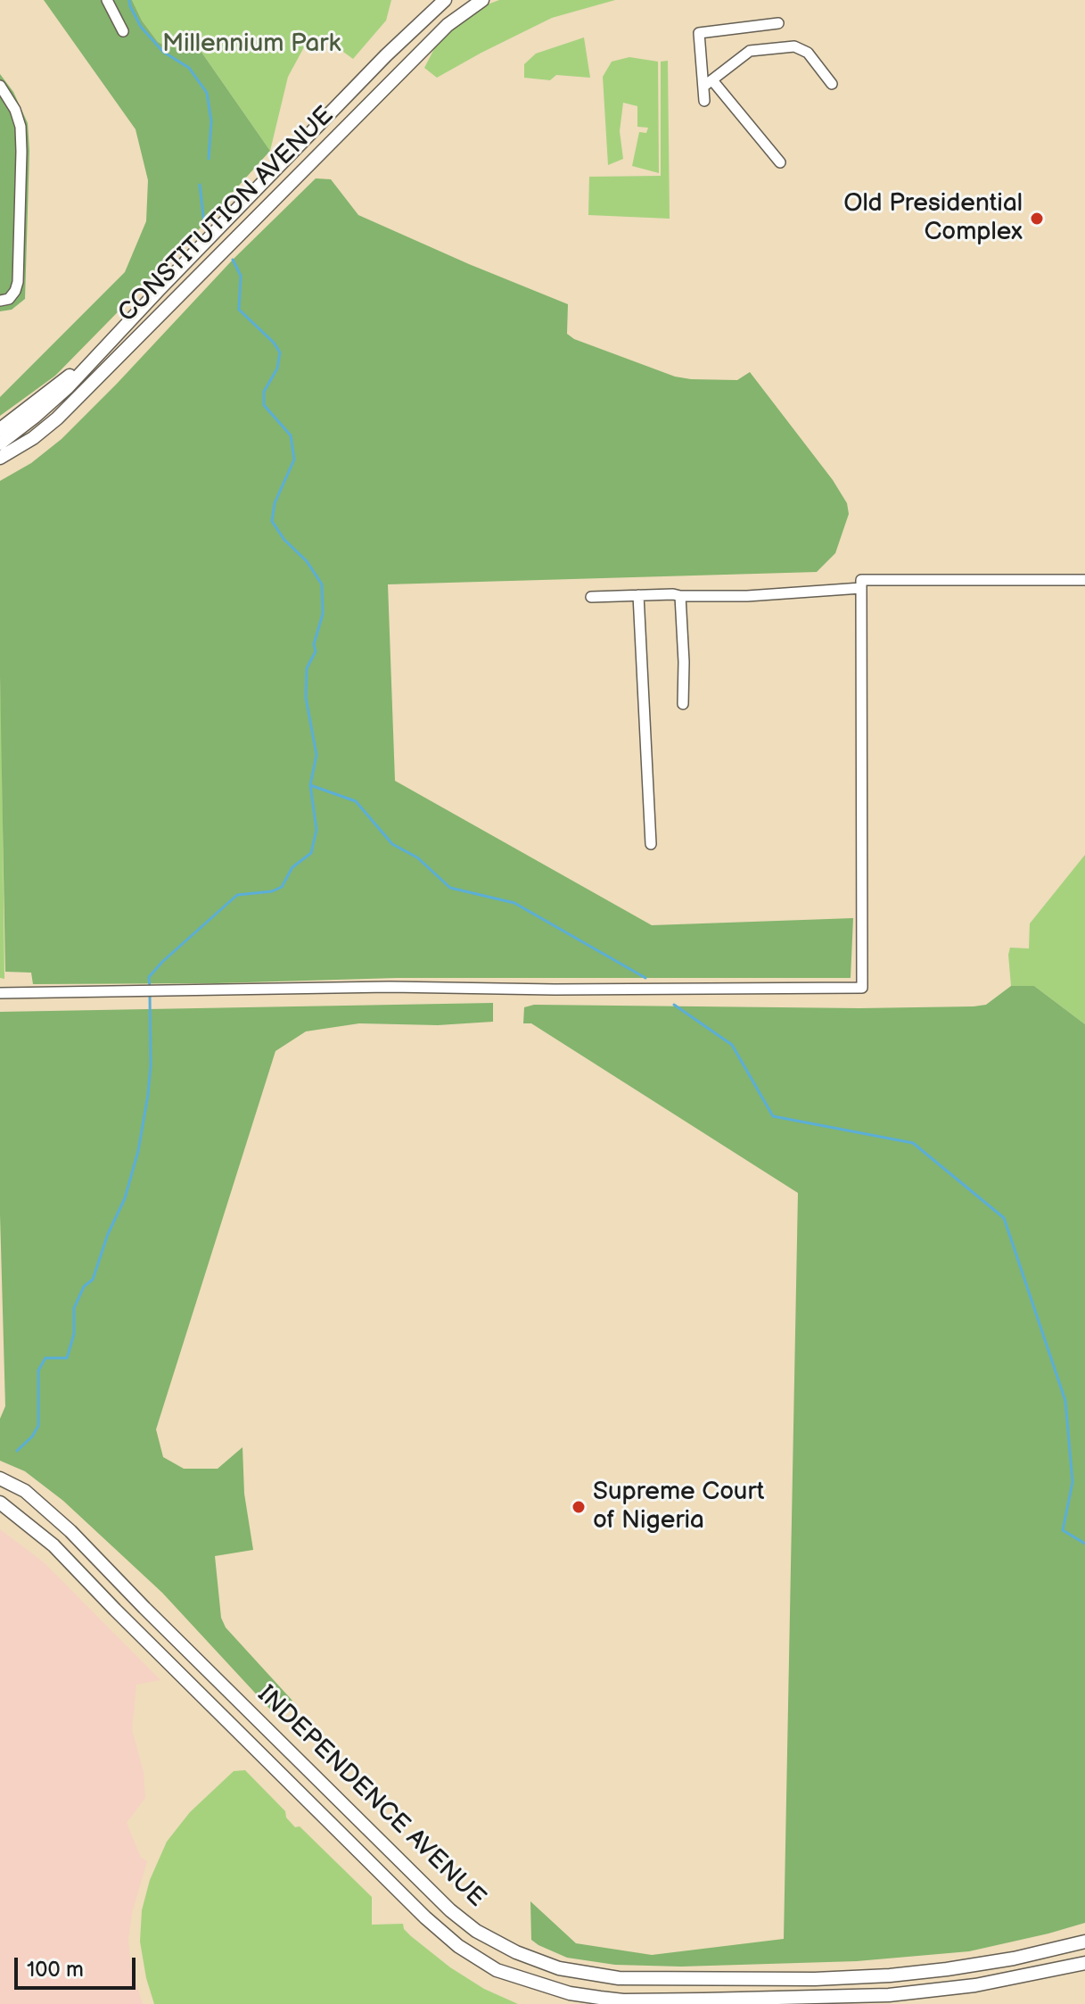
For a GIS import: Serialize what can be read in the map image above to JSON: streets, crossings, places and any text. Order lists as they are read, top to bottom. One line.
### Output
{"streets":{"main road":["CONSTITUTION AVENUE","INDEPENDENCE AVENUE"]},"parks":["Millennium Park"],"places":["Old Presidential Complex","Supreme Court of Nigeria"],"scale_bar":"100 m"}
